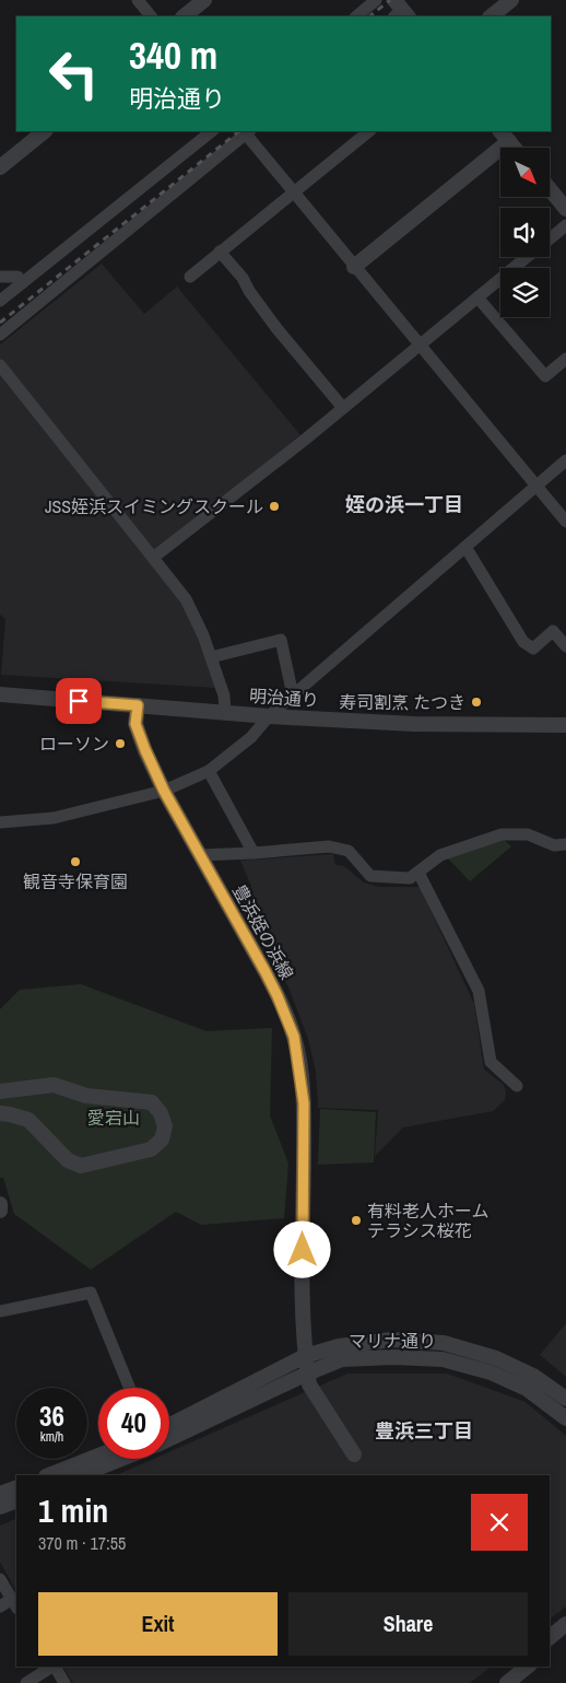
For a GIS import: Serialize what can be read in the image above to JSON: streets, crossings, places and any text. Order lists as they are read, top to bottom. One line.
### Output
{"streets":{"street":["明治通り","豊浜姪の浜線","マリナ通り"]},"crossings":[["明治通り","豊浜姪の浜線"],["豊浜姪の浜線","マリナ通り"]],"districts":["姪の浜一丁目","豊浜三丁目"],"parks":["愛宕山"],"places":["JSS姪浜スイミングスクール","寿司割烹 たつき","ローソン","観音寺保育園","有料老人ホーム テラシス桜花"],"north":"bottom right","page":{"turn":["340 m","明治通り"],"speed":"36 km/h","limit":"40","heading":["1 min","370 m · 17:55"],"buttons":["Exit","Share"]}}
